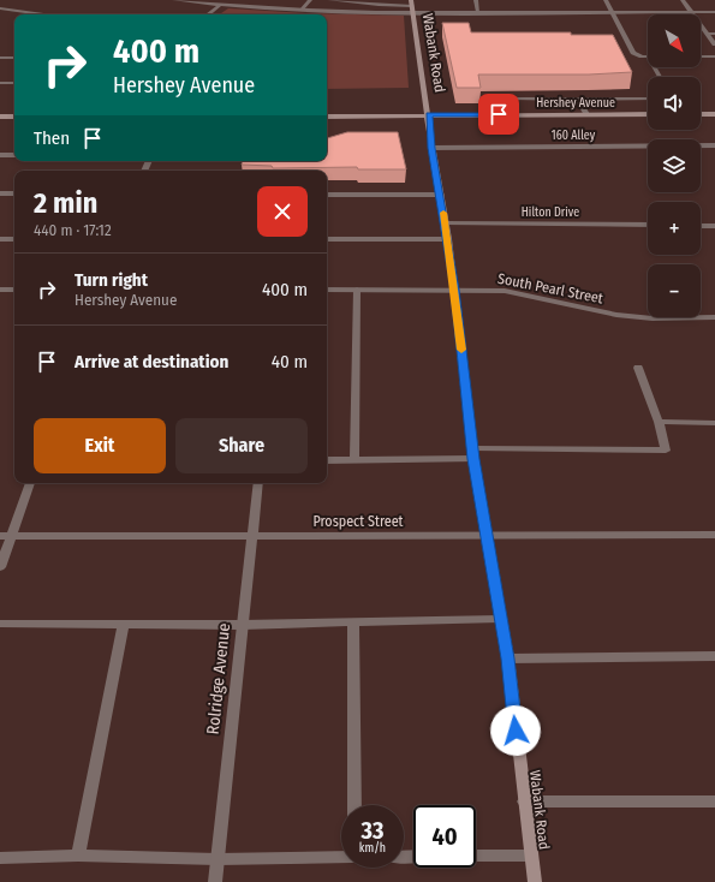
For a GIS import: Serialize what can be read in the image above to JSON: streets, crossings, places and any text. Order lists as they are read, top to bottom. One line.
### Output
{"streets":{"street":["Wabank Road","Hershey Avenue","160 Alley","Hilton Drive","South Pearl Street","Prospect Street","Rolridge Avenue"]},"crossings":[["Wabank Road","Hershey Avenue"],["Wabank Road","160 Alley"],["Wabank Road","Hilton Drive"],["Wabank Road","South Pearl Street"],["Wabank Road","Prospect Street"],["Prospect Street","Rolridge Avenue"]],"north":"bottom right","page":{"map_buttons":["+","−"],"turn":["400 m","Hershey Avenue"],"then":"Then","heading":["2 min","440 m · 17:12"],"list":[{"name":"Turn right","note":"Hershey Avenue","value":"400 m"},{"name":"Arrive at destination","value":"40 m"}],"buttons":["Exit","Share"],"speed":"33 km/h","limit":"40"}}
